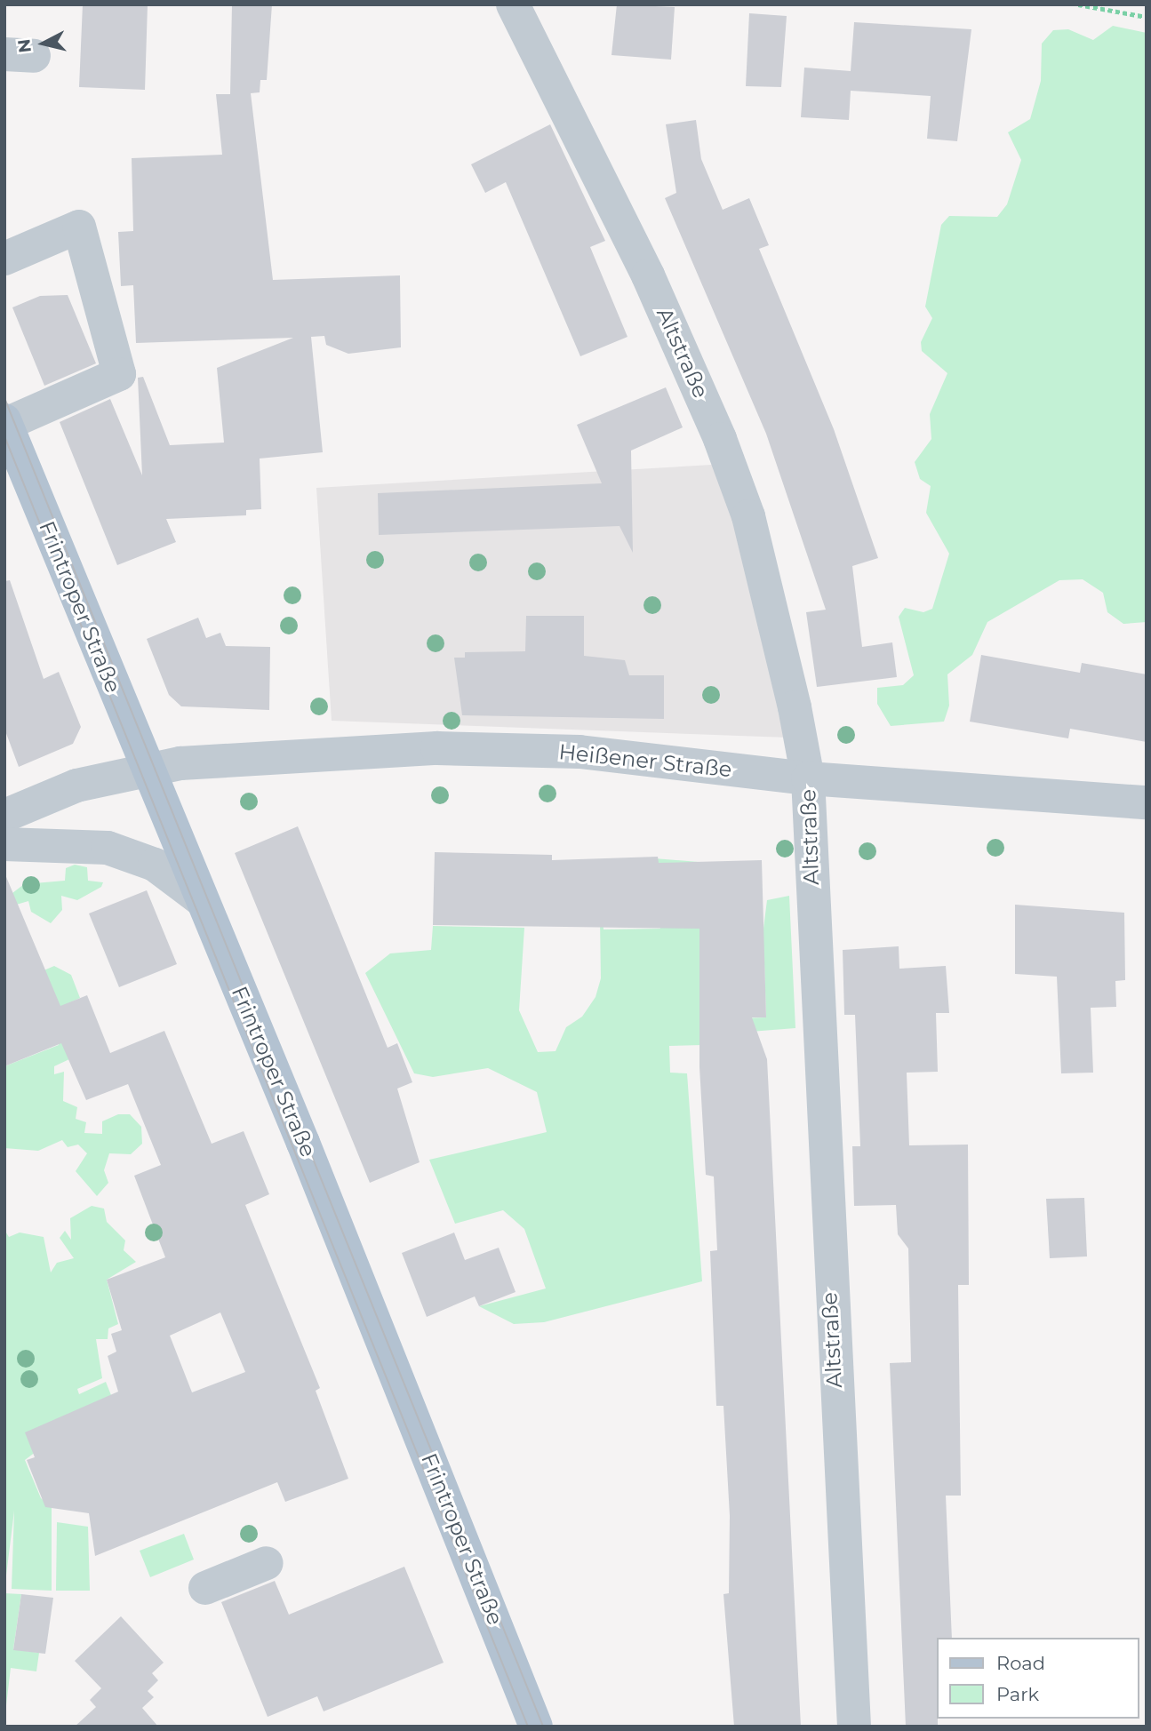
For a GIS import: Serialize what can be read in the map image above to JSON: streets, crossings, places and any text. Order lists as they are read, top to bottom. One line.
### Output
{"streets":{"main road":["Frintroper Straße"],"street":["Altstraße","Heißener Straße"]},"crossings":[["Altstraße","Heißener Straße"],["Frintroper Straße","Heißener Straße"]],"legend":["Road","Park"],"north":"left"}
